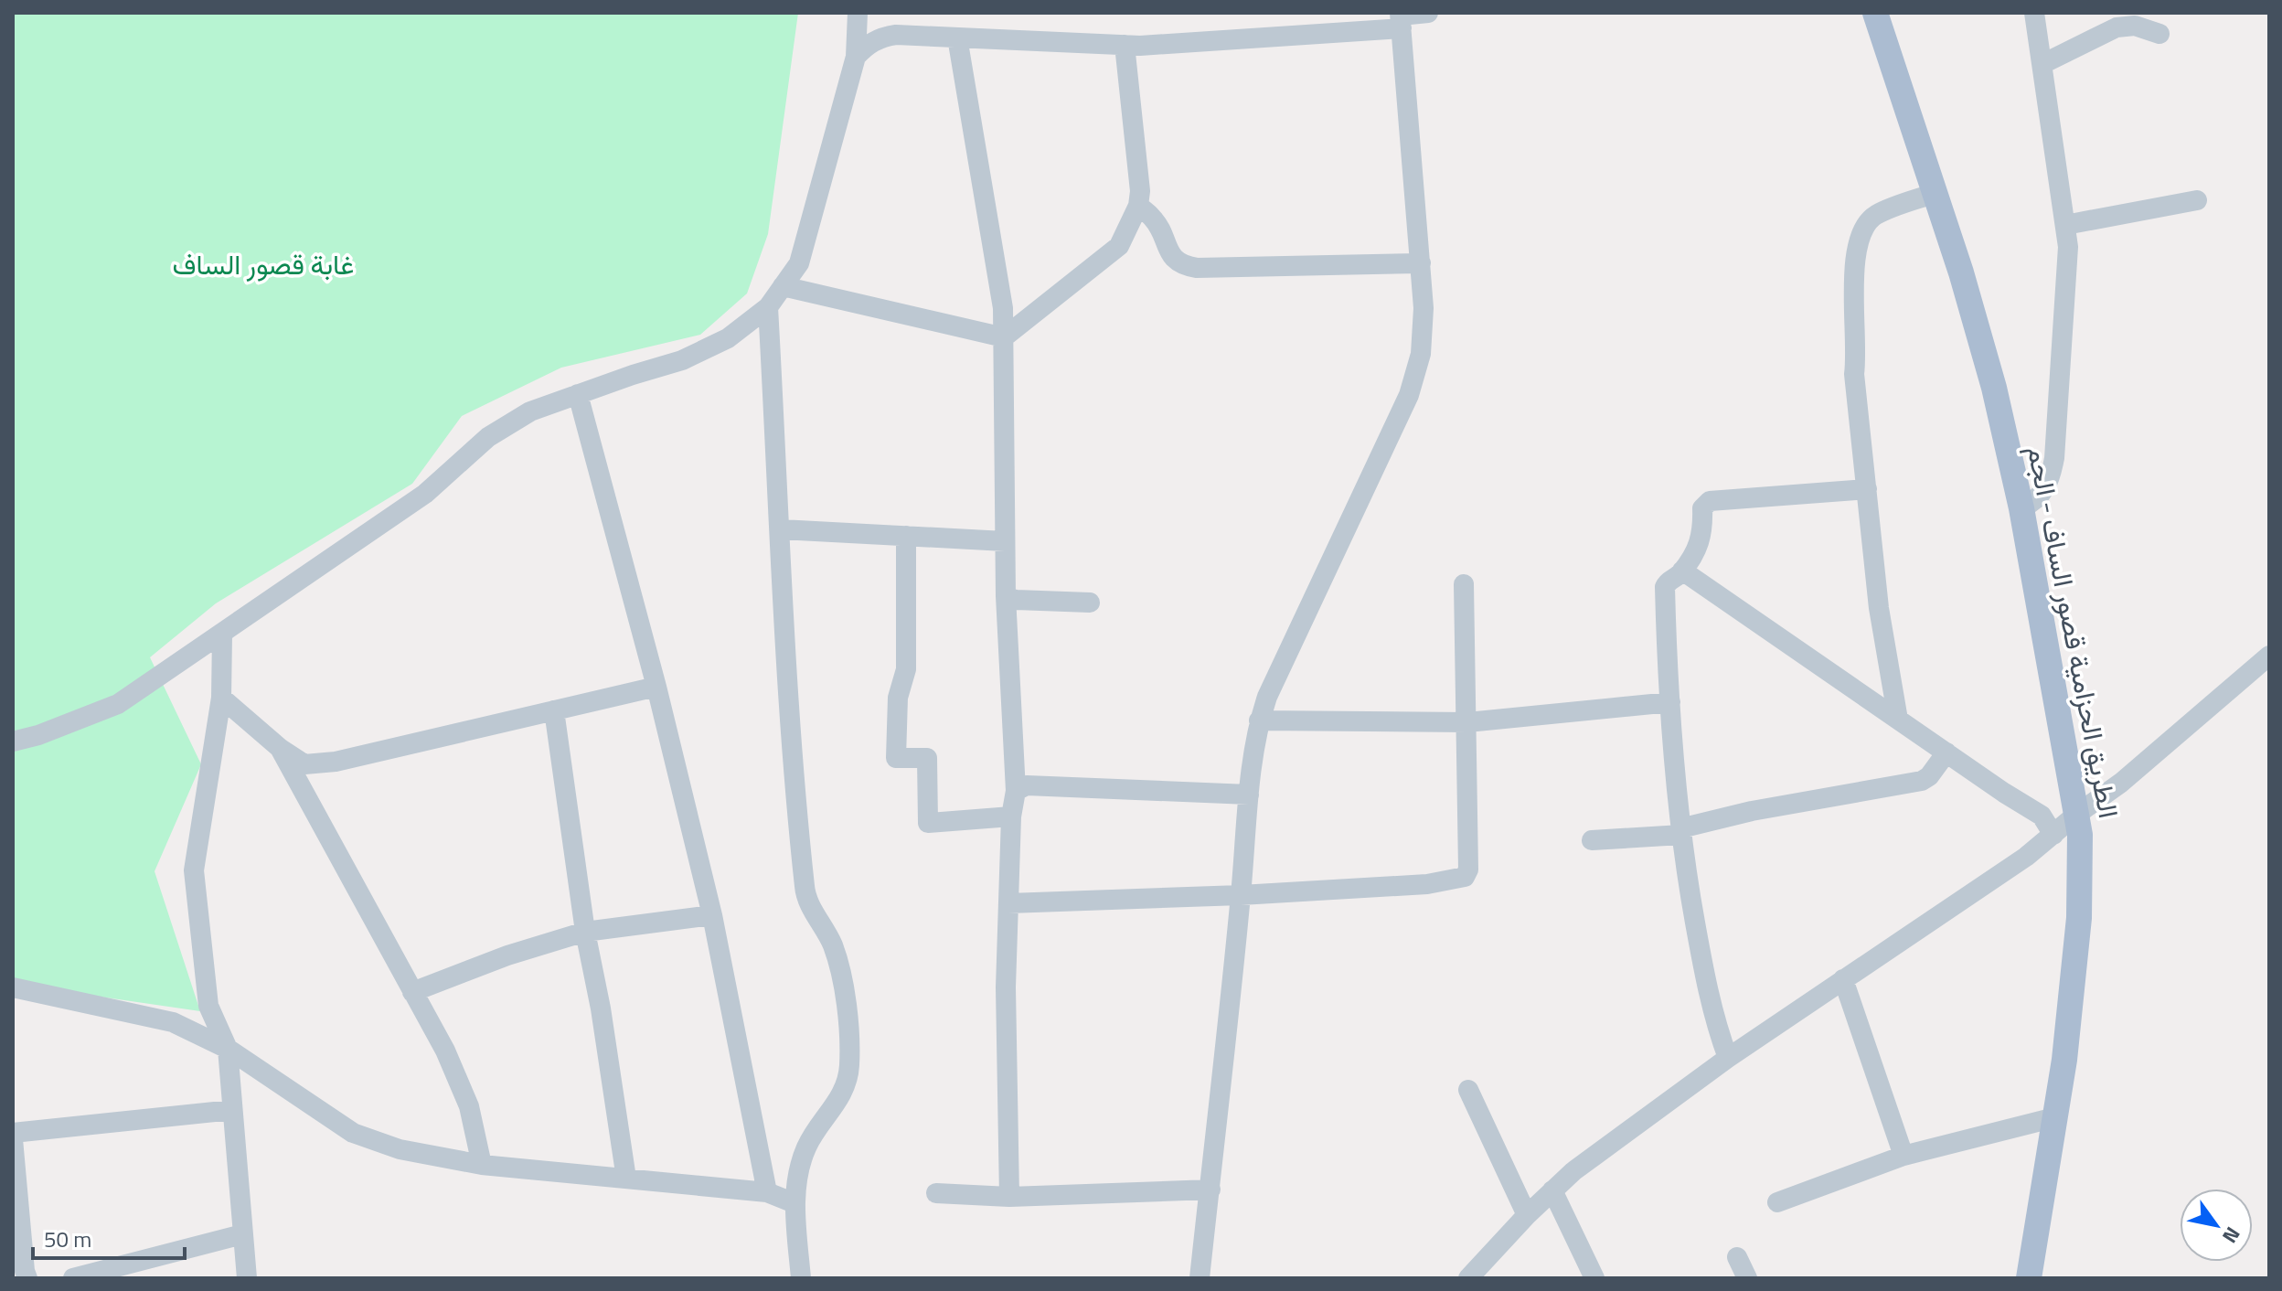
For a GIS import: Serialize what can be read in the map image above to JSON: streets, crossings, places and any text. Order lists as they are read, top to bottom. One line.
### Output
{"streets":{"main road":["الطريق الحزامية قصور الساف - الجم"]},"parks":["غابة قصور الساف"],"scale_bar":"50 m","north":"bottom right"}
